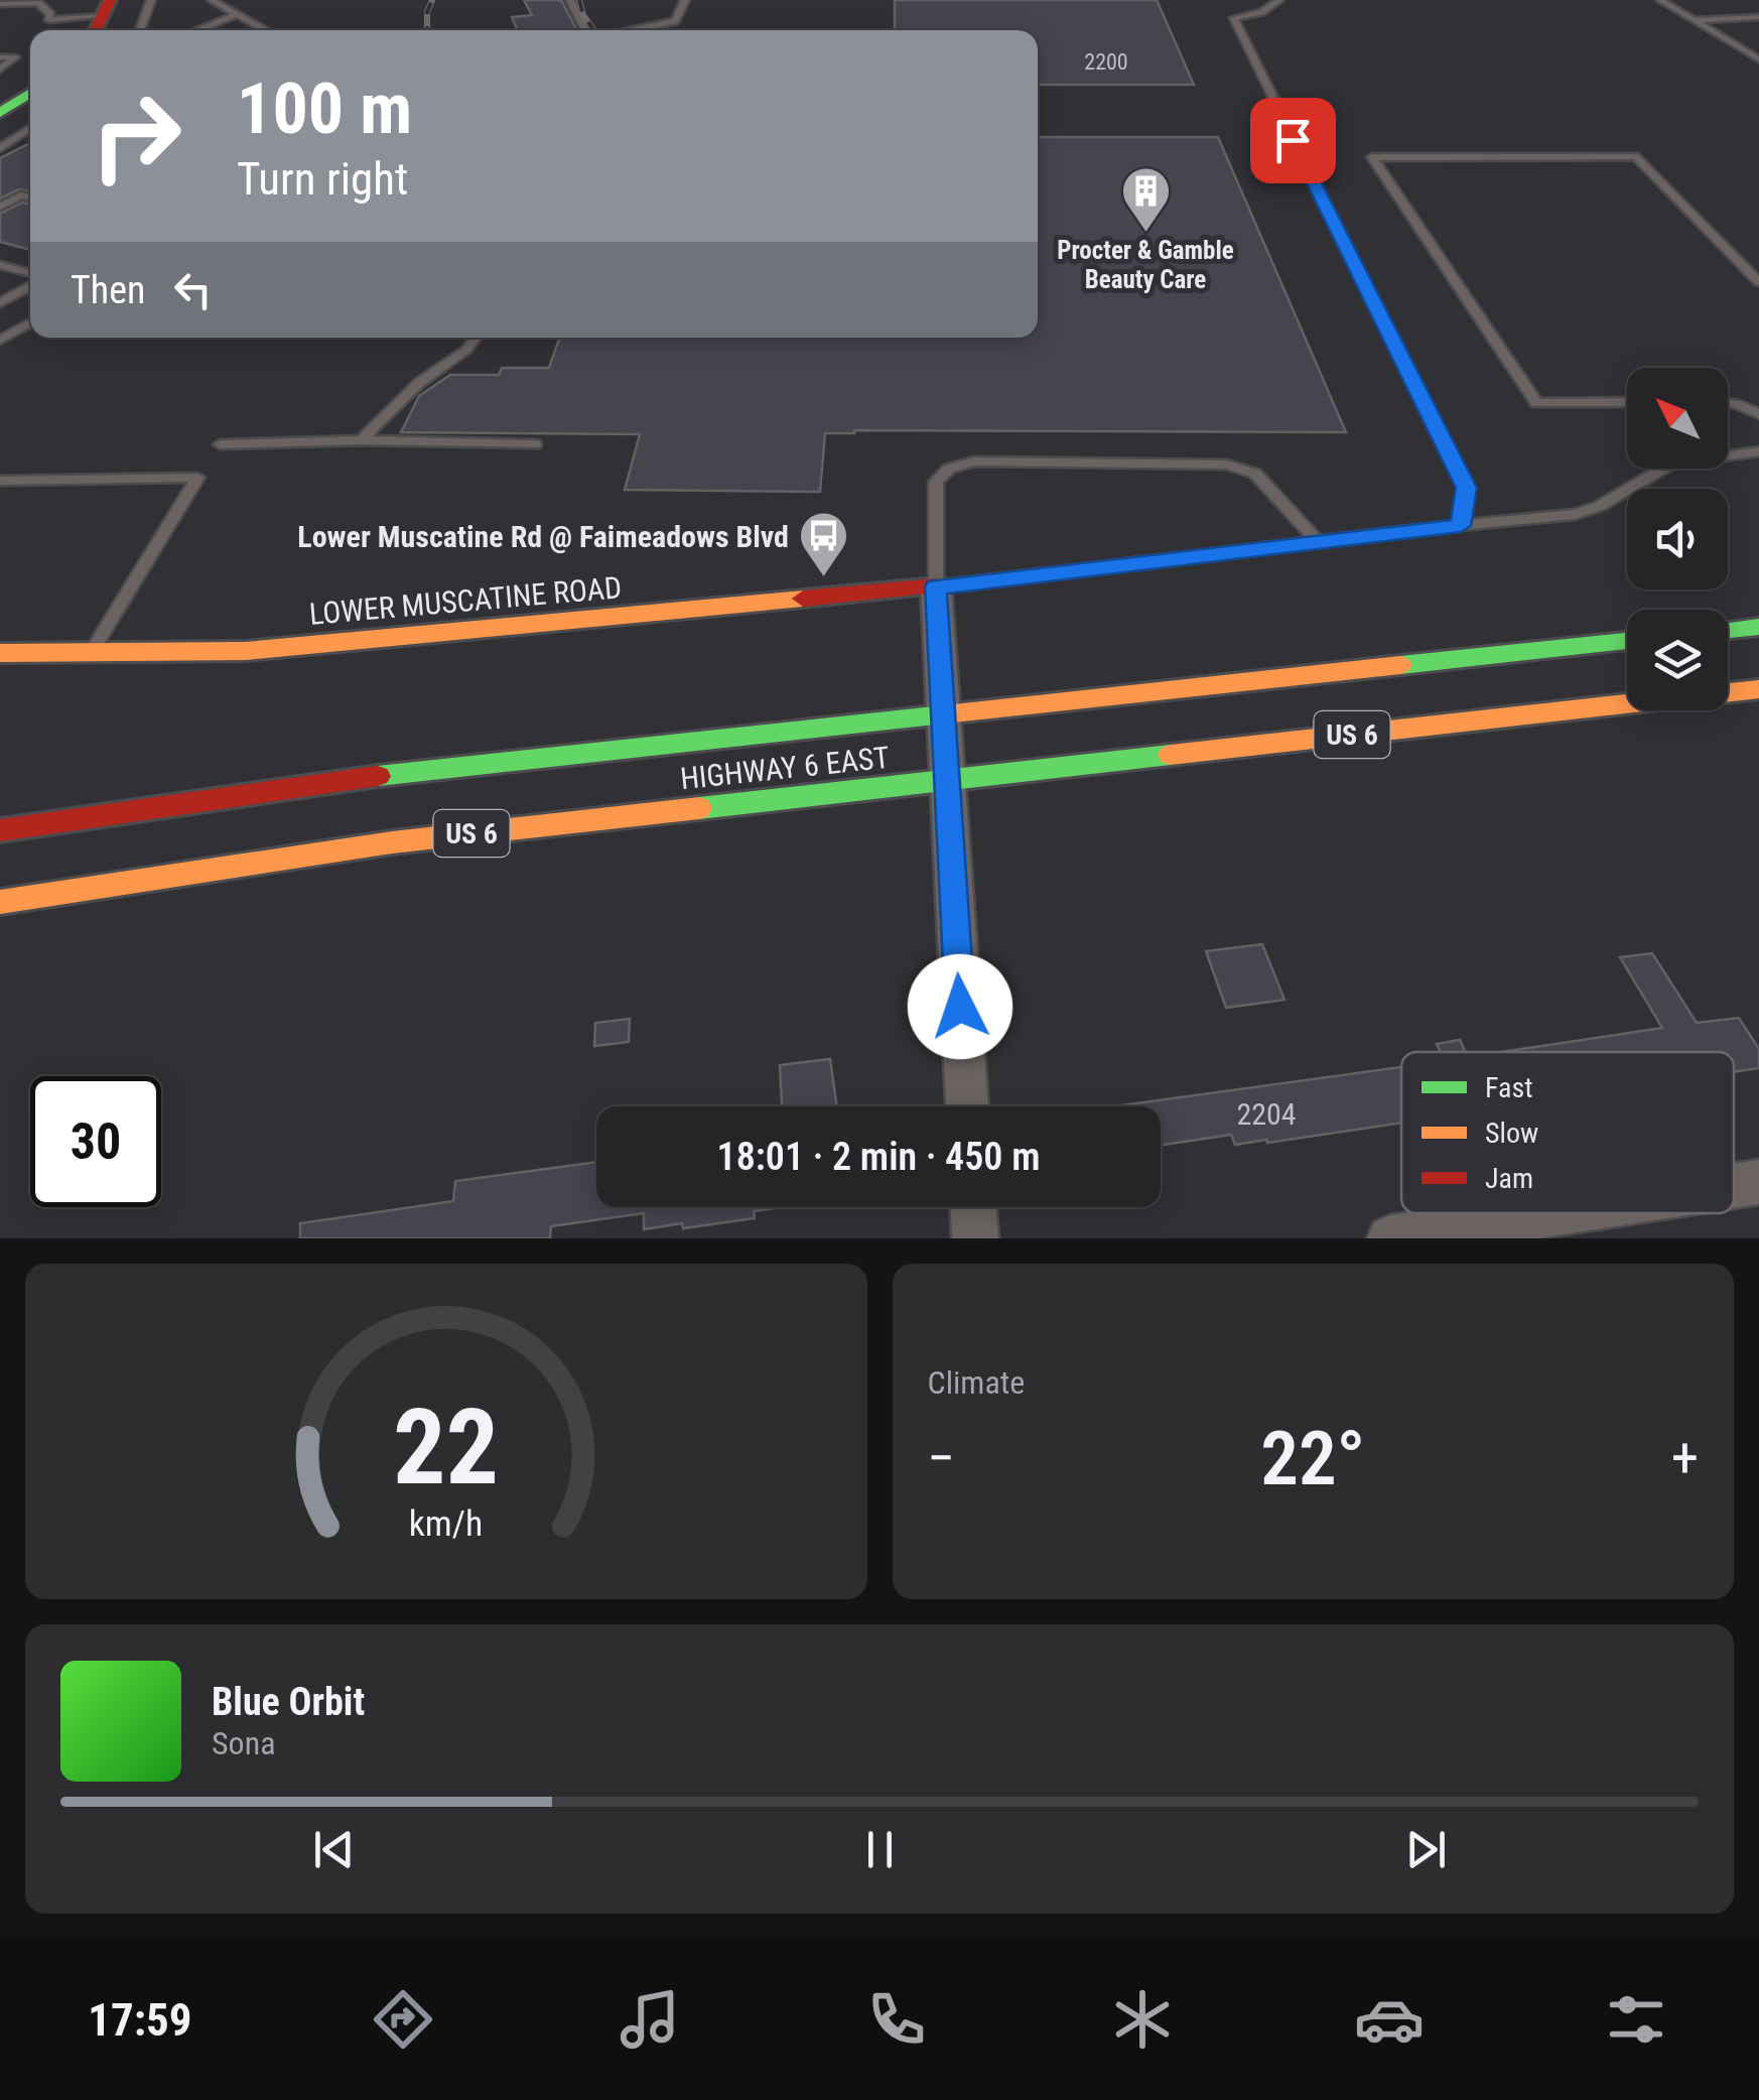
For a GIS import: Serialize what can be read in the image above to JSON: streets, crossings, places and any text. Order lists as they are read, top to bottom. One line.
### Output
{"streets":{"main road":["LOWER MUSCATINE ROAD","US 6","HIGHWAY 6 EAST"]},"places":{"building":["Procter & Gamble Beauty Care"],"bus stop":["Lower Muscatine Rd @ Faimeadows Blvd"]},"house_numbers":["2200","2204"],"legend":["Fast","Slow","Jam"],"north":"top left","page":{"turn":["100 m","Turn right"],"then":"Then","limit":"30","trip":"18:01 · 2 min · 450 m","tile":"Climate","heat":["−","22°","+"],"song":["Blue Orbit","Sona"],"tabs":"17:59","gauge":["22","km/h"]}}
